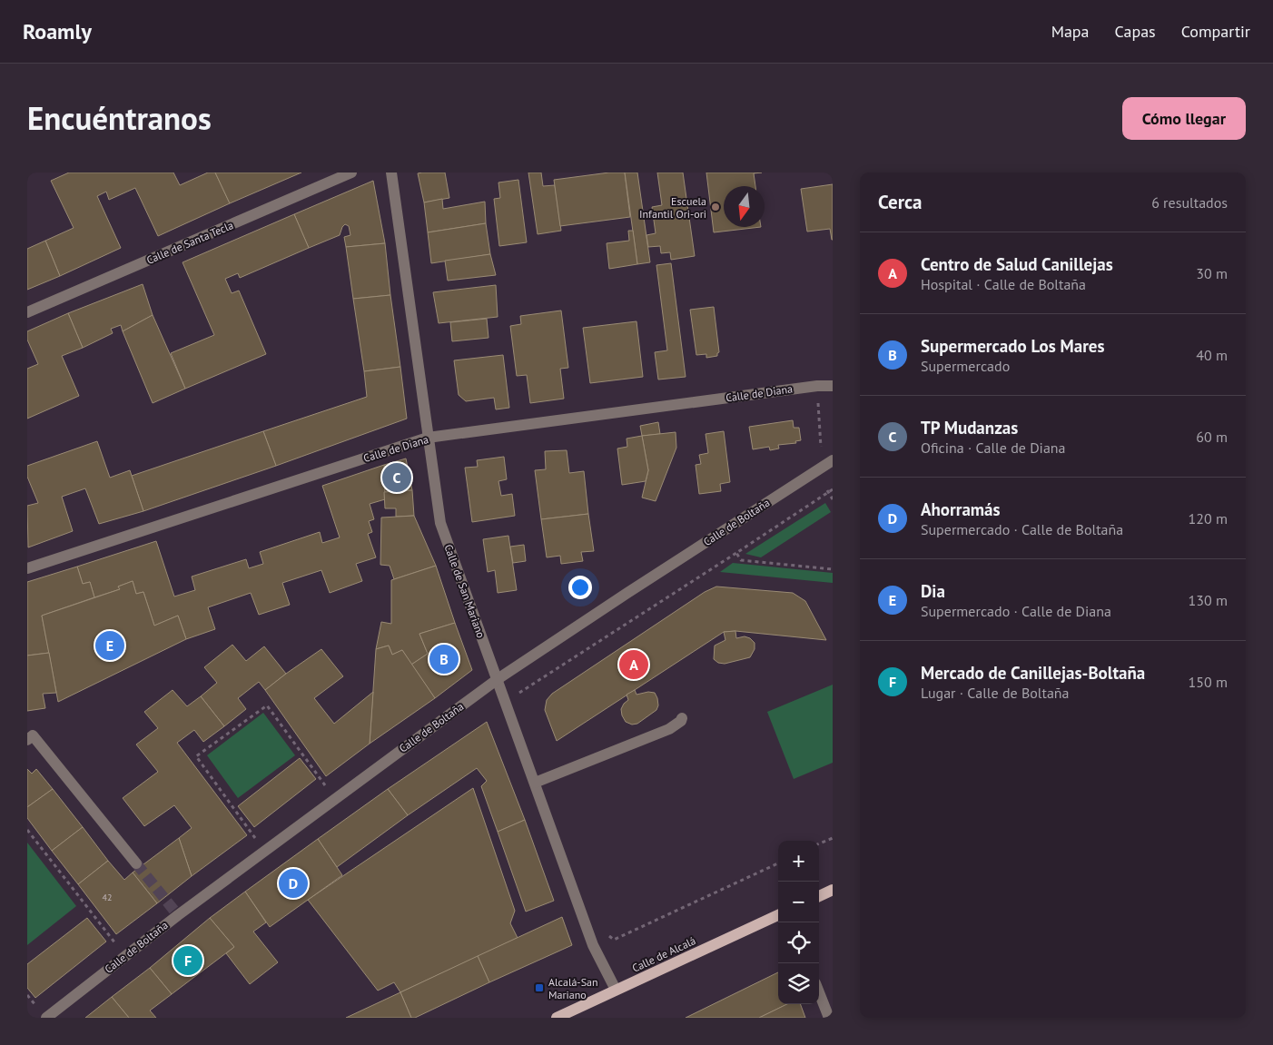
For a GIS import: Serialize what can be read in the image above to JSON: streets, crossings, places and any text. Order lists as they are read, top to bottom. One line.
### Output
{"streets":{"main road":["Calle de Alcalá"],"street":["Calle de Santa Tecla","Calle de Diana","Calle de Boltaña","Calle de San Mariano"]},"crossings":[["Calle de Diana","Calle de San Mariano"],["Calle de Boltaña","Calle de San Mariano"],["Calle de San Mariano","Calle de Alcalá"]],"places":{"other":["Escuela Infantil Ori-ori"],"transit":["Alcalá-San Mariano"]},"house_numbers":["42"],"north":"bottom","page":{"header":"Roamly","nav":["Mapa","Capas","Compartir"],"title":"Encuéntranos","buttons":"Cómo llegar","heading":["Cerca","6 resultados"],"list":[{"mark":"A","name":"Centro de Salud Canillejas","note":"Hospital · Calle de Boltaña","value":"30 m"},{"mark":"B","name":"Supermercado Los Mares","note":"Supermercado","value":"40 m"},{"mark":"C","name":"TP Mudanzas","note":"Oficina · Calle de Diana","value":"60 m"},{"mark":"D","name":"Ahorramás","note":"Supermercado · Calle de Boltaña","value":"120 m"},{"mark":"E","name":"Dia","note":"Supermercado · Calle de Diana","value":"130 m"},{"mark":"F","name":"Mercado de Canillejas-Boltaña","note":"Lugar · Calle de Boltaña","value":"150 m"}],"pins":["C","E","B","A","D","F"],"map_buttons":["+","−"]}}
